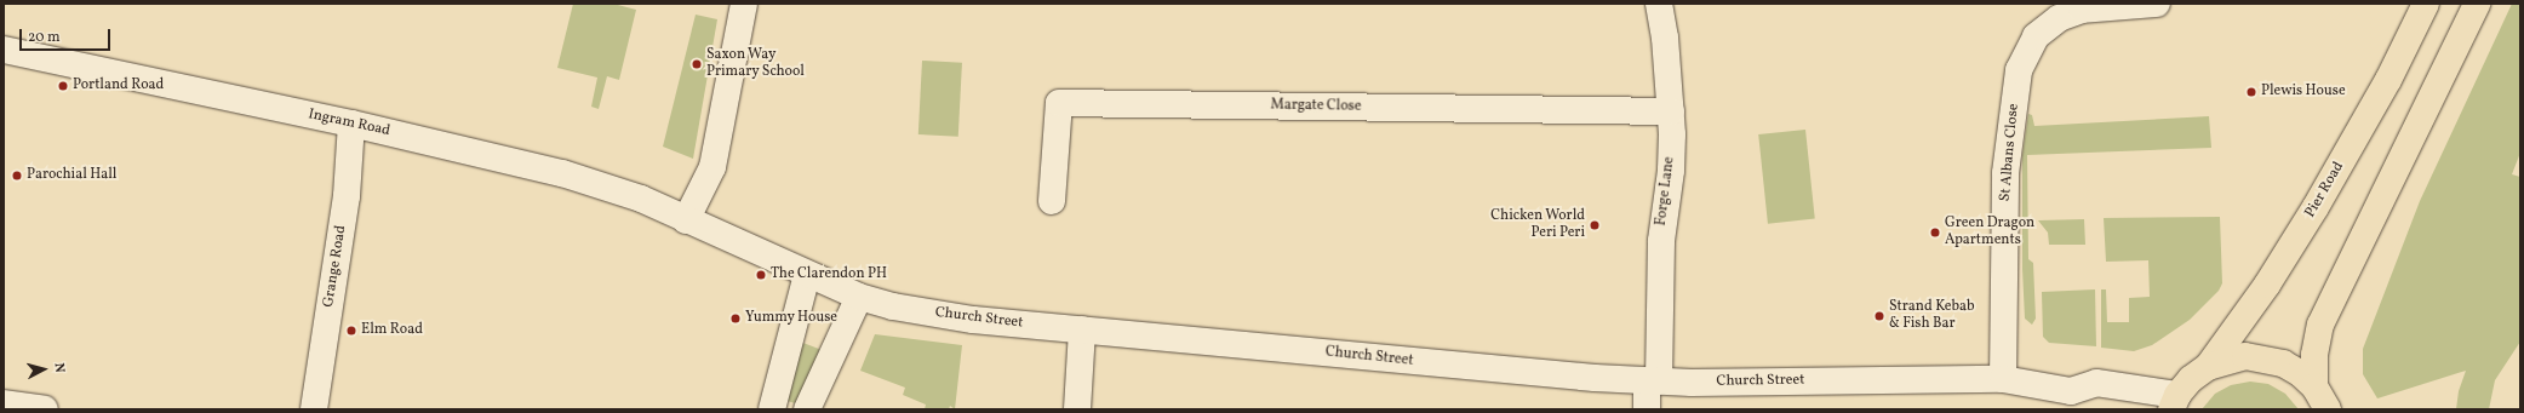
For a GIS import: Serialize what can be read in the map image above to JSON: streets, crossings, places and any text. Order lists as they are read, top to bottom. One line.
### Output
{"streets":{"main road":["Pier Road"],"street":["Margate Close","Ingram Road","St Albans Close","Forge Lane","Grange Road","Church Street"]},"crossings":[["Margate Close","Forge Lane"],["Ingram Road","Grange Road"],["Ingram Road","Church Street"],["St Albans Close","Church Street"],["Forge Lane","Church Street"]],"places":["Saxon Way Primary School","Portland Road","Plewis House","Parochial Hall","Chicken World Peri Peri","Green Dragon Apartments","The Clarendon PH","Strand Kebab & Fish Bar","Yummy House","Elm Road"],"scale_bar":"20 m","north":"right"}
